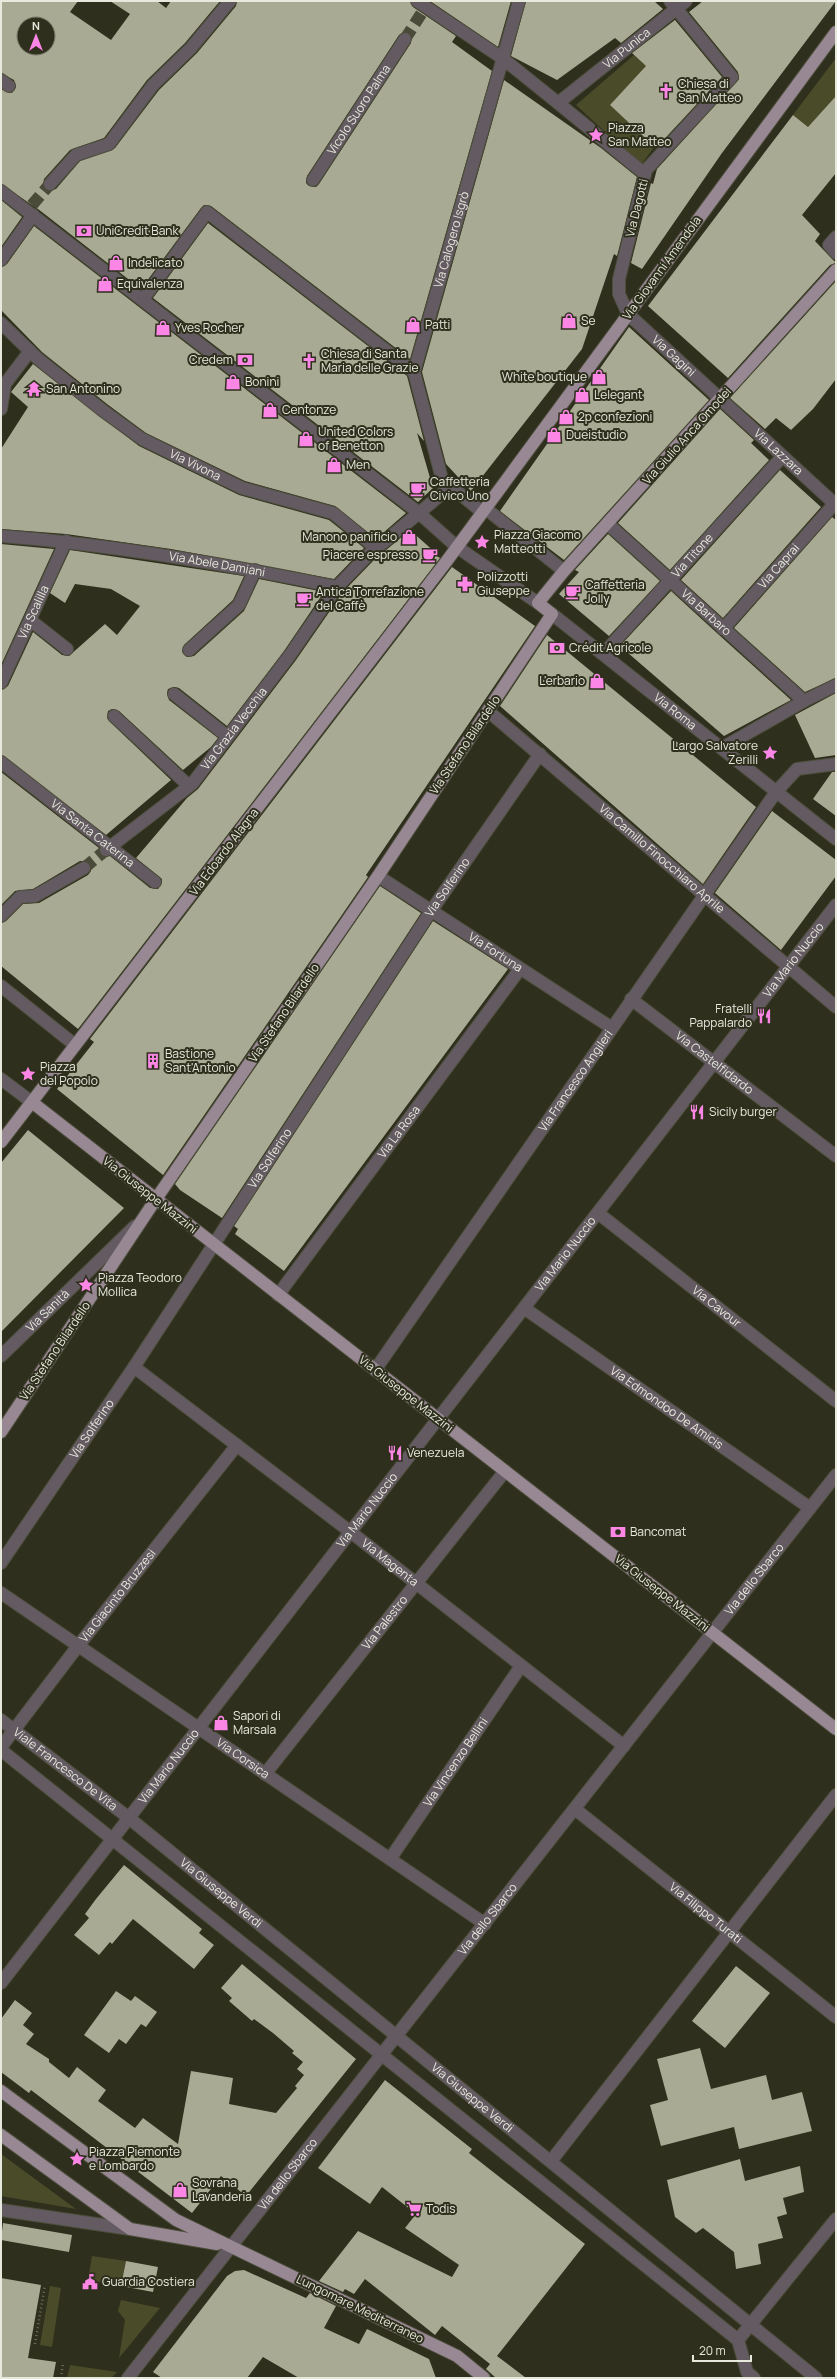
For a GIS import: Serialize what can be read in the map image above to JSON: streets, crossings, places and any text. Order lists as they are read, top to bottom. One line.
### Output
{"streets":{"main road":["Via Giovanni Amendola","Via Giulio Anca Omodei","Via Stefano Bilardello","Via Edoardo Alagna","Via Giuseppe Mazzini","Lungomare Mediterraneo"],"street":["Via Punica","Vicolo Suoro Palma","Via Dagotti","Via Calogero Isgrò","Via Gagini","Via Lazzara","Via Vivona","Via Titone","Via Abele Damiani","Via Caprai","Via Scalilla","Via Barbaro","Via Roma","Via Grazia Vecchia","Via Santa Caterina","Via Camillo Finocchiaro Aprile","Via Solferino","Via Fortuna","Via Mario Nuccio","Via Castelfidardo","Via Francesco Angileri","Via La Rosa","Via Cavour","Via Sanità","Via Edmondoo De Amicis","Via Magenta","Via dello Sbarco","Via Giacinto Bruzzesi","Via Palestro","Via Corsica","Via Vincenzo Bellini","Viale Francesco De Vita","Via Giuseppe Verdi","Via Filippo Turati"]},"crossings":[["Via Punica","Via Dagotti"],["Via Dagotti","Via Giovanni Amendola"],["Via Dagotti","Via Gagini"],["Via Giovanni Amendola","Via Gagini"],["Via Giovanni Amendola","Via Edoardo Alagna"],["Via Gagini","Via Giulio Anca Omodei"],["Via Gagini","Via Lazzara"],["Via Giulio Anca Omodei","Via Lazzara"],["Via Giulio Anca Omodei","Via Barbaro"],["Via Lazzara","Via Titone"],["Via Lazzara","Via Caprai"],["Via Titone","Via Barbaro"],["Via Titone","Via Roma"],["Via Abele Damiani","Via Scalilla"],["Via Abele Damiani","Via Grazia Vecchia"],["Via Caprai","Via Barbaro"],["Via Roma","Via Stefano Bilardello"],["Via Roma","Via Francesco Angileri"],["Via Grazia Vecchia","Via Santa Caterina"],["Via Stefano Bilardello","Via Camillo Finocchiaro Aprile"],["Via Stefano Bilardello","Via Fortuna"],["Via Stefano Bilardello","Via Giuseppe Mazzini"],["Via Stefano Bilardello","Via Sanità"],["Via Edoardo Alagna","Via Giuseppe Mazzini"],["Via Camillo Finocchiaro Aprile","Via Solferino"],["Via Camillo Finocchiaro Aprile","Via Mario Nuccio"],["Via Camillo Finocchiaro Aprile","Via Francesco Angileri"],["Via Solferino","Via Fortuna"],["Via Solferino","Via Giuseppe Mazzini"],["Via Solferino","Via Magenta"],["Via Fortuna","Via Francesco Angileri"],["Via Fortuna","Via La Rosa"],["Via Mario Nuccio","Via Castelfidardo"],["Via Mario Nuccio","Via Giuseppe Mazzini"],["Via Mario Nuccio","Via Cavour"],["Via Mario Nuccio","Via Edmondoo De Amicis"],["Via Mario Nuccio","Via Magenta"],["Via Mario Nuccio","Via Corsica"],["Via Mario Nuccio","Viale Francesco De Vita"],["Via Mario Nuccio","Via Giuseppe Verdi"],["Via Castelfidardo","Via Francesco Angileri"],["Via Francesco Angileri","Via Giuseppe Mazzini"],["Via La Rosa","Via Giuseppe Mazzini"],["Via Giuseppe Mazzini","Via dello Sbarco"],["Via Giuseppe Mazzini","Via Palestro"],["Via Edmondoo De Amicis","Via dello Sbarco"],["Via Magenta","Via dello Sbarco"],["Via Magenta","Via Giacinto Bruzzesi"],["Via Magenta","Via Palestro"],["Via Magenta","Via Vincenzo Bellini"],["Via dello Sbarco","Via Corsica"],["Via dello Sbarco","Via Giuseppe Verdi"],["Via dello Sbarco","Via Filippo Turati"],["Via dello Sbarco","Lungomare Mediterraneo"],["Via Giacinto Bruzzesi","Via Corsica"],["Via Giacinto Bruzzesi","Viale Francesco De Vita"],["Via Palestro","Via Corsica"],["Via Corsica","Via Vincenzo Bellini"],["Viale Francesco De Vita","Via Giuseppe Verdi"]],"places":{"church":["Chiesa di San Matteo","Chiesa di Santa Maria delle Grazie"],"place":["Piazza San Matteo","Piazza Giacomo Matteotti","Largo Salvatore Zerilli","Piazza del Popolo","Piazza Teodoro Mollica","Piazza Piemonte e Lombardo"],"bank":["UniCredit Bank","Credem","Crédit Agricole","Bancomat"],"shop":["Indelicato","Equivalenza","Se","Patti","Yves Rocher","White boutique","Bonini","Lelegant","Centonze","2p confezioni","Dueistudio","United Colors of Benetton","Men","Manono panificio","L'erbario","Sapori di Marsala","Sovrana Lavanderia"],"temple":["San Antonino"],"cafe":["Caffetteria Civico Uno","Piacere espresso","Caffetteria Jolly","Antica Torrefazione del Caffè"],"pharmacy":["Polizzotti Giuseppe"],"restaurant":["Fratelli Pappalardo","Sicily burger","Venezuela"],"building":["Bastione Sant'Antonio"],"supermarket":["Todis"],"public building":["Guardia Costiera"]},"scale_bar":"20 m","north":"top"}
